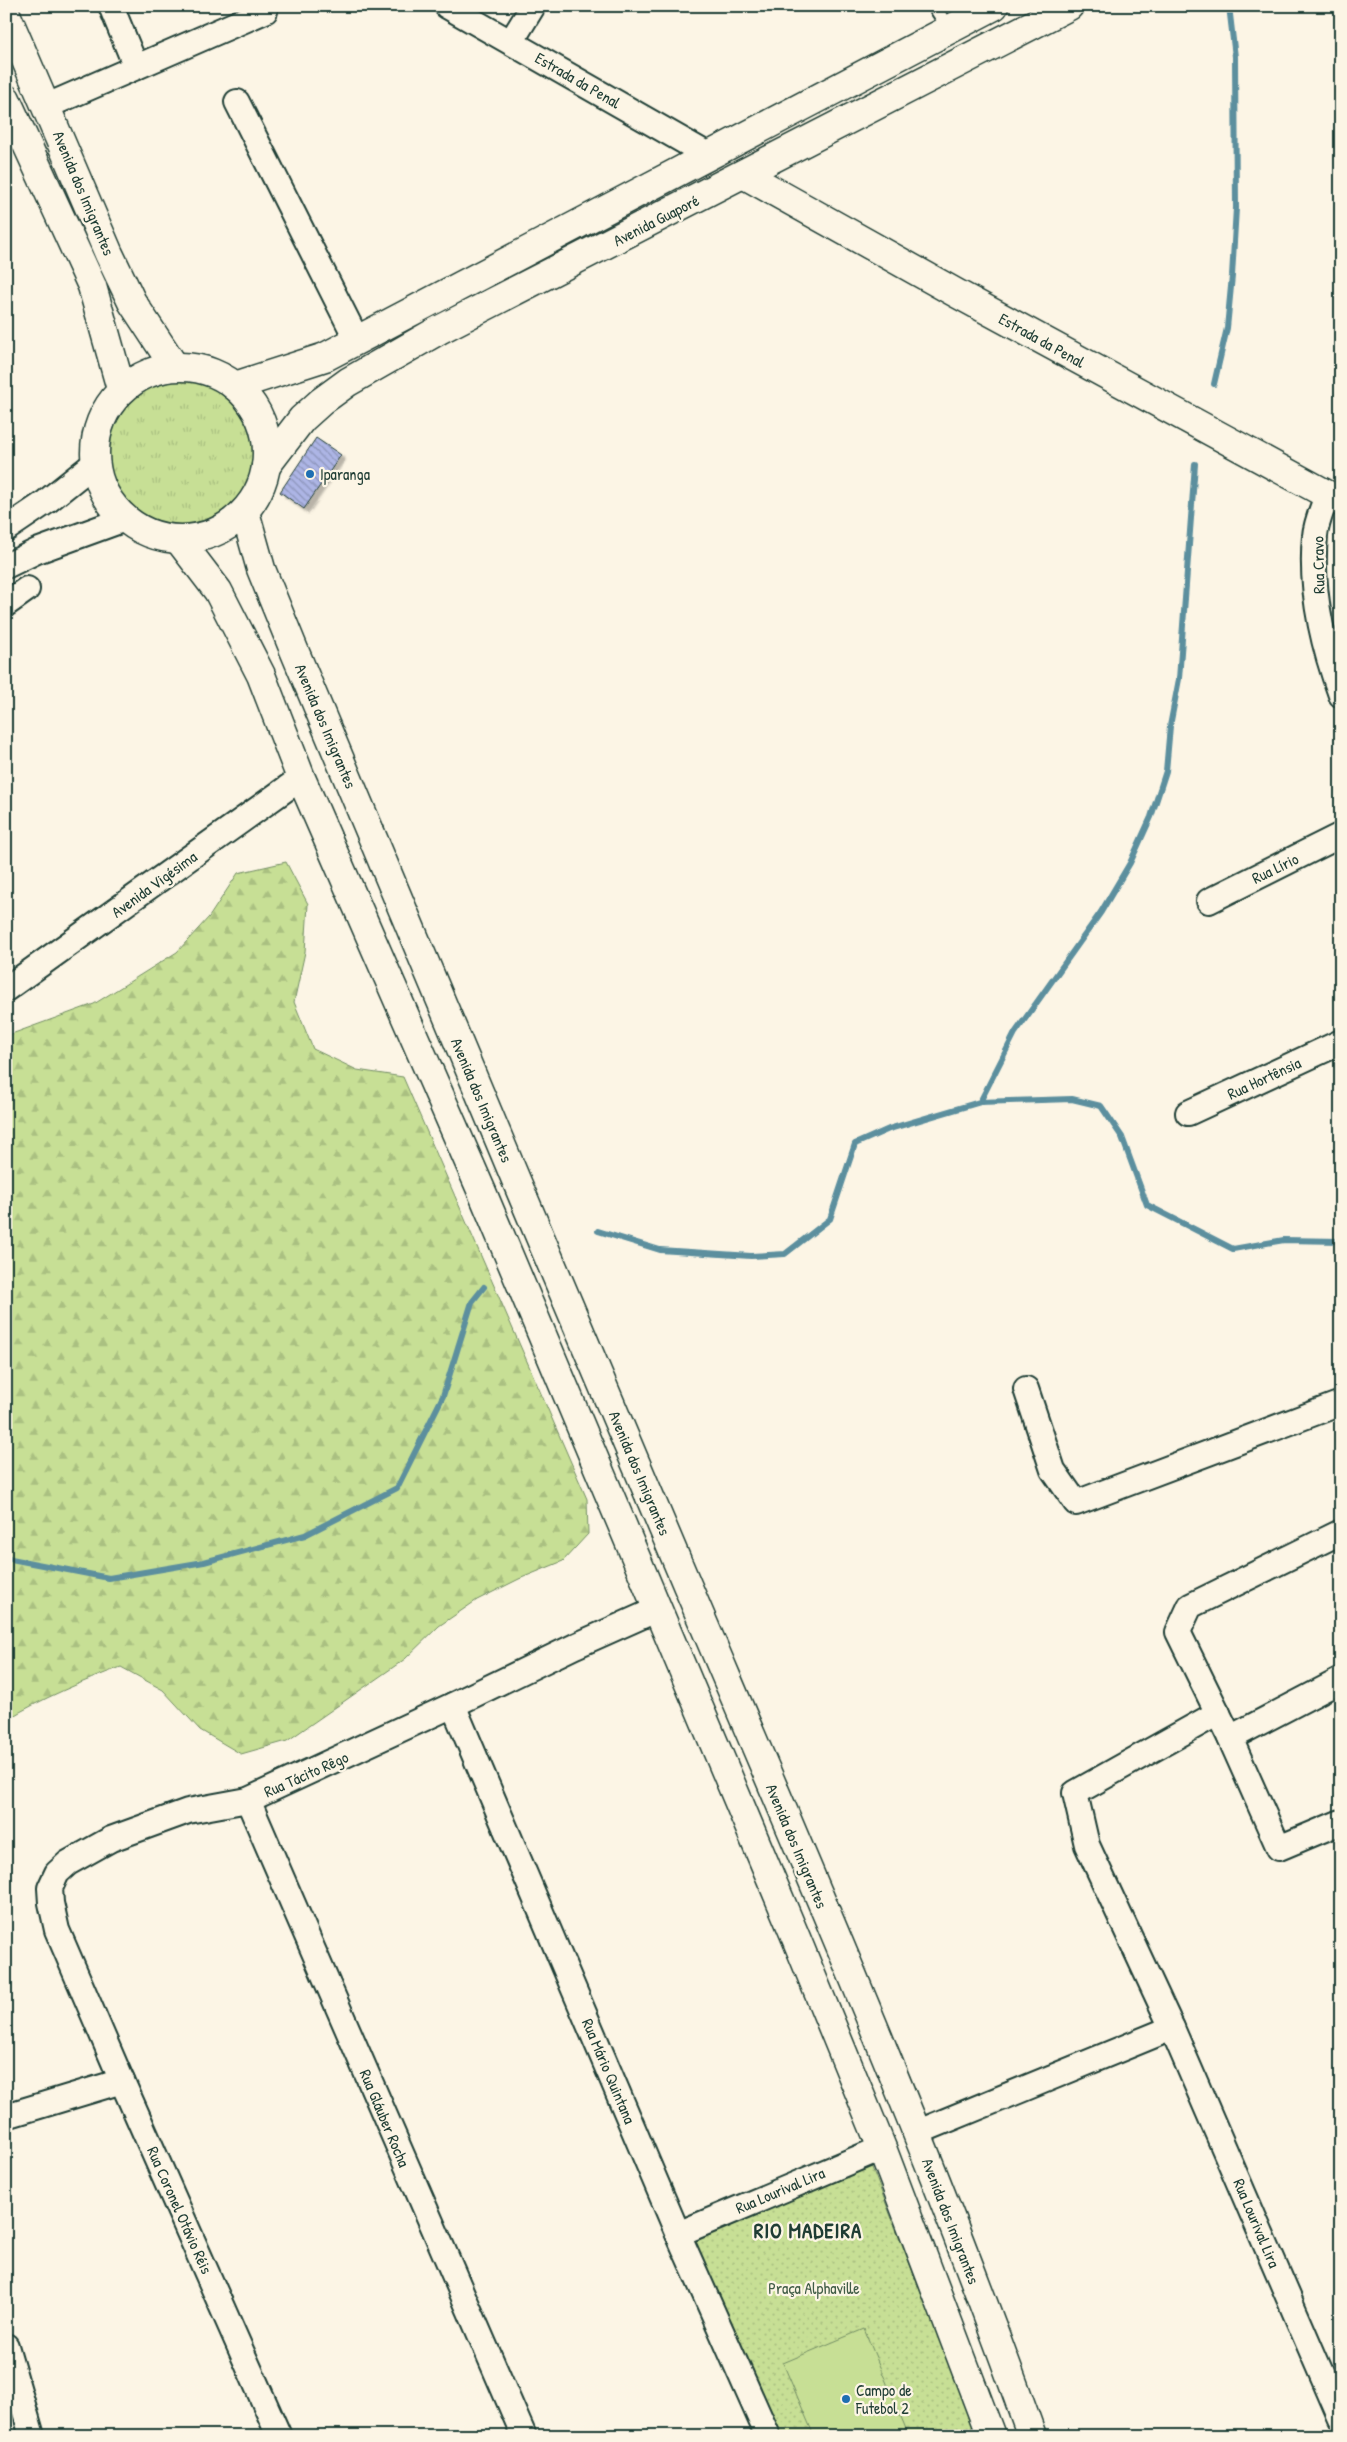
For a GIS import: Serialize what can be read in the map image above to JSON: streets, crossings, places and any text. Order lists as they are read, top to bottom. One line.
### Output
{"streets":{"main road":["Estrada da Penal","Avenida dos Imigrantes","Avenida Guaporé"],"street":["Rua Cravo","Rua Lírio","Avenida Vigésima","Rua Hortênsia","Rua Tácito Rêgo","Rua Mário Quintana","Rua Gláuber Rocha","Rua Lourival Lira","Rua Coronel Otávio Réis"]},"crossings":[["Estrada da Penal","Avenida Guaporé"],["Estrada da Penal","Rua Cravo"],["Avenida dos Imigrantes","Avenida Guaporé"],["Rua Tácito Rêgo","Rua Mário Quintana"],["Rua Tácito Rêgo","Rua Gláuber Rocha"],["Rua Tácito Rêgo","Rua Coronel Otávio Réis"],["Rua Mário Quintana","Rua Lourival Lira"]],"districts":["RIO MADEIRA"],"parks":["Praça Alphaville"],"places":["Iparanga","Campo de Futebol 2"]}
